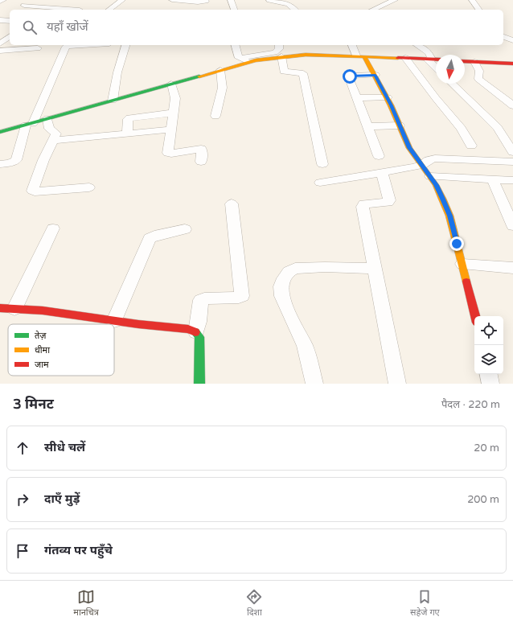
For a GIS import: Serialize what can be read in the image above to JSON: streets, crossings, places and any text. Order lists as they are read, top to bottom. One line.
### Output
{"legend":["तेज़","धीमा","जाम"],"north":"bottom","page":{"search":"यहाँ खोजें","heading":["3 मिनट","पैदल · 220 m"],"list":[["सीधे चलें","20 m"],["दाएँ मुड़ें","200 m"],"गंतव्य पर पहुँचे"],"nav":["मानचित्र","दिशा","सहेजे गए"]}}
